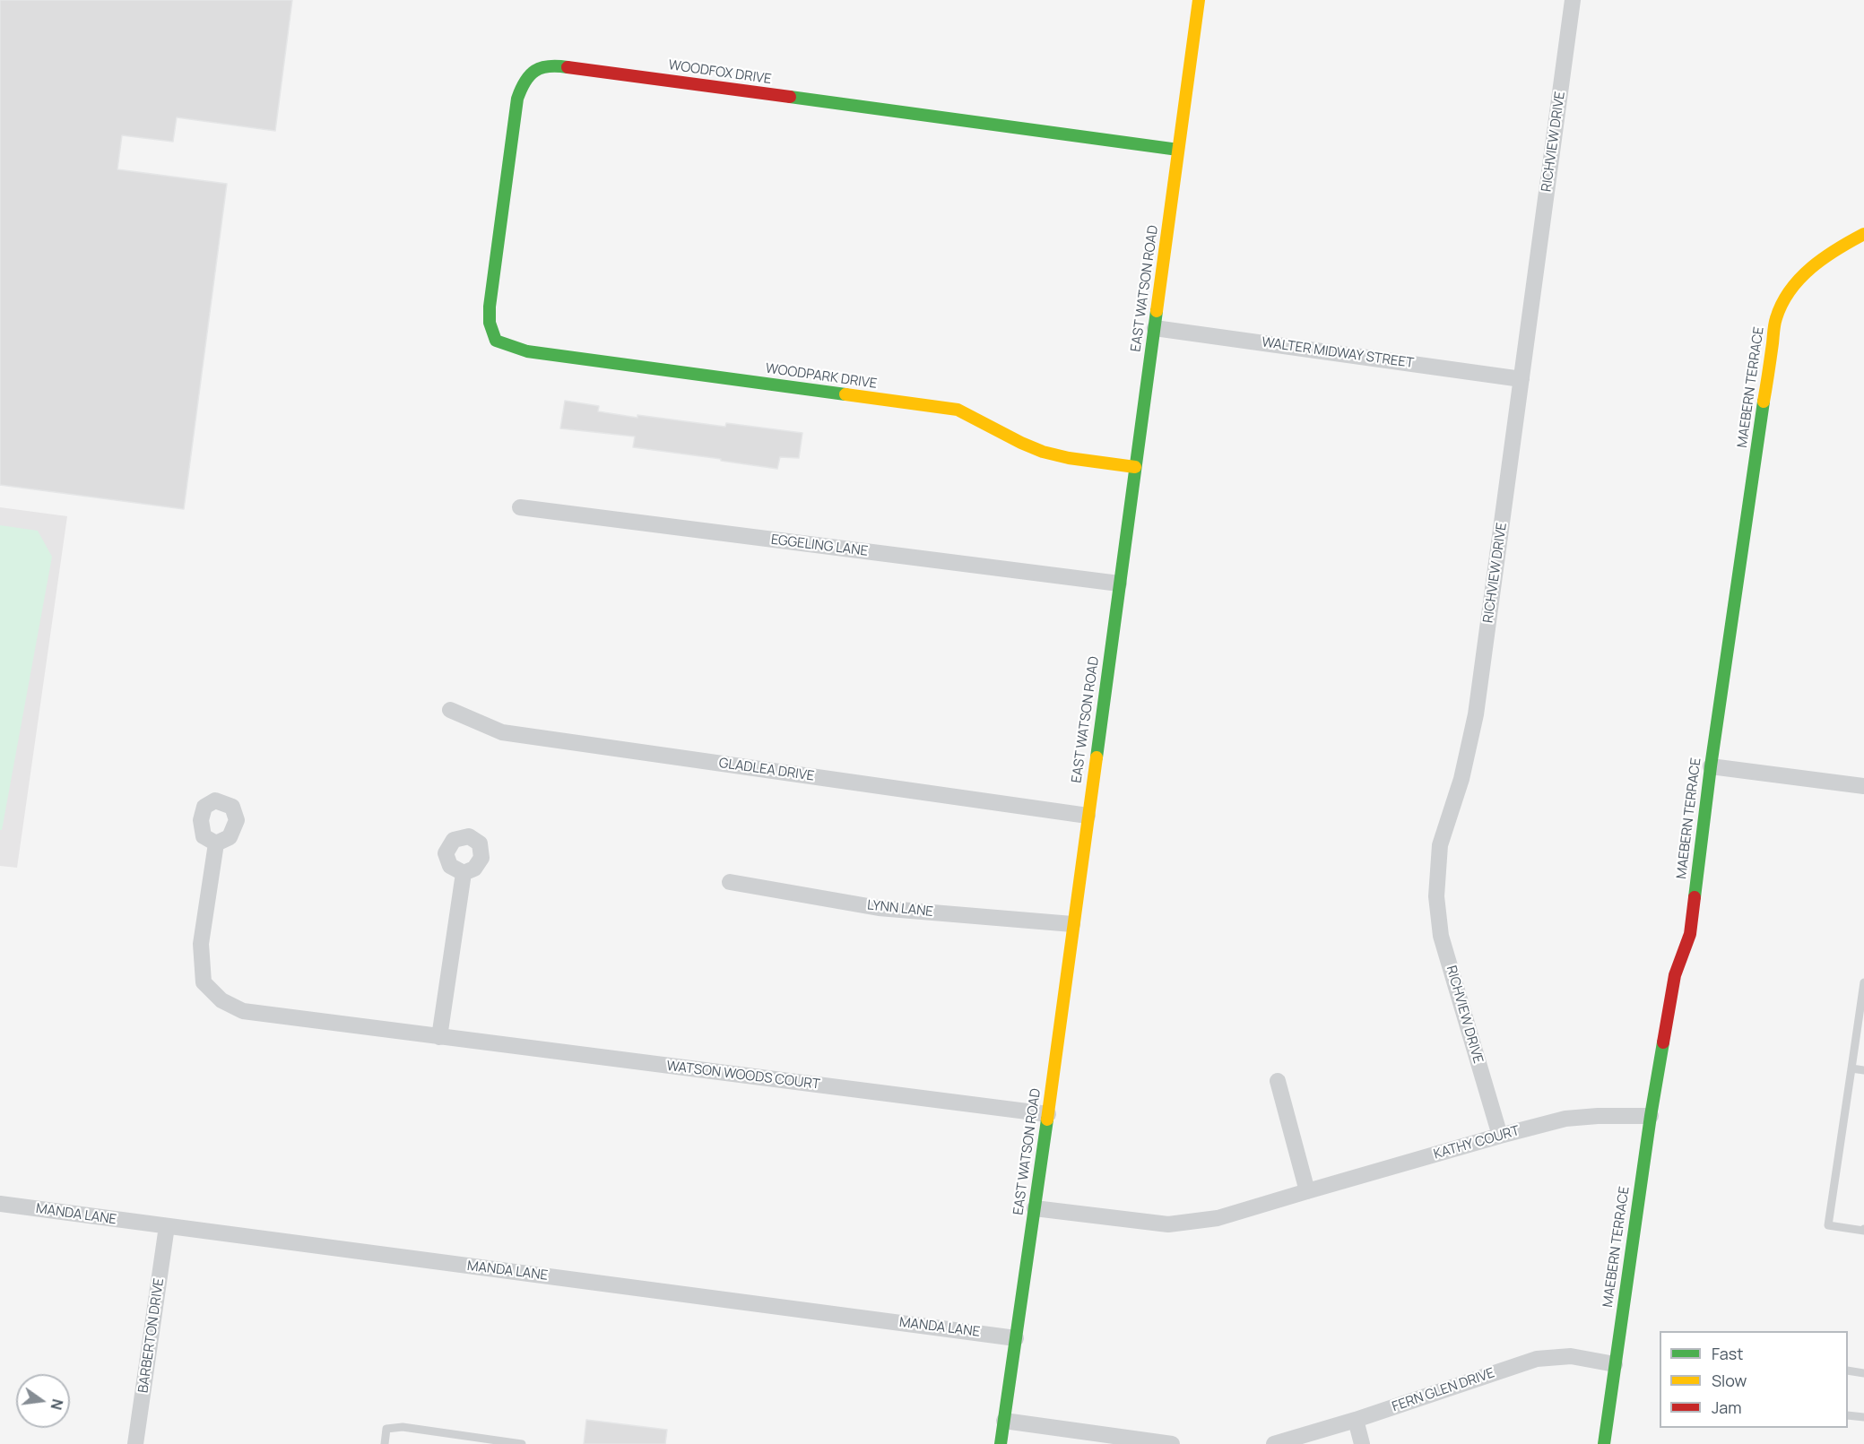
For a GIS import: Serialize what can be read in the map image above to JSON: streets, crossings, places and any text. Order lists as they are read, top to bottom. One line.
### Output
{"streets":{"street":["WOODFOX DRIVE","RICHVIEW DRIVE","EAST WATSON ROAD","WALTER MIDWAY STREET","WOODPARK DRIVE","MAEBERN TERRACE","EGGELING LANE","GLADLEA DRIVE","LYNN LANE","WATSON WOODS COURT","KATHY COURT","MANDA LANE","BARBERTON DRIVE","FERN GLEN DRIVE"]},"crossings":[["WOODFOX DRIVE","EAST WATSON ROAD"],["WOODFOX DRIVE","WOODPARK DRIVE"],["RICHVIEW DRIVE","WALTER MIDWAY STREET"],["RICHVIEW DRIVE","KATHY COURT"],["EAST WATSON ROAD","WALTER MIDWAY STREET"],["EAST WATSON ROAD","WOODPARK DRIVE"],["EAST WATSON ROAD","EGGELING LANE"],["EAST WATSON ROAD","GLADLEA DRIVE"],["EAST WATSON ROAD","LYNN LANE"],["EAST WATSON ROAD","WATSON WOODS COURT"],["EAST WATSON ROAD","KATHY COURT"],["EAST WATSON ROAD","MANDA LANE"],["MAEBERN TERRACE","KATHY COURT"],["MAEBERN TERRACE","FERN GLEN DRIVE"],["MANDA LANE","BARBERTON DRIVE"]],"legend":["Fast","Slow","Jam"],"north":"right"}
